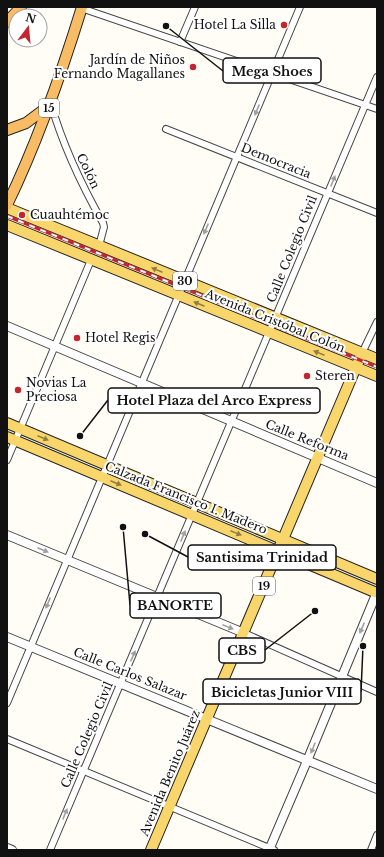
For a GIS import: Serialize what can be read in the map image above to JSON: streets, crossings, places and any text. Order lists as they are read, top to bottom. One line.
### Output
{"streets":{"highway":["15"],"main road":["30","Avenida Cristóbal Colón","Calzada Francisco I. Madero","19","Avenida Benito Juárez"],"street":["Democracia","Colón","Calle Colegio Civil","Calle Reforma","Calle Carlos Salazar"]},"crossings":[["15","Colón"],["Democracia","Calle Colegio Civil"],["Colón","Avenida Cristóbal Colón"],["Calle Colegio Civil","Avenida Cristóbal Colón"],["Calle Colegio Civil","Calle Reforma"],["Calle Colegio Civil","Calzada Francisco I. Madero"],["Calle Colegio Civil","Calle Carlos Salazar"],["Avenida Cristóbal Colón","19"],["Avenida Cristóbal Colón","Avenida Benito Juárez"],["Calle Reforma","Avenida Benito Juárez"],["Calzada Francisco I. Madero","Avenida Benito Juárez"],["19","Avenida Benito Juárez"],["Calle Carlos Salazar","Avenida Benito Juárez"]],"one_way":["Calle Colegio Civil"],"places":["Hotel La Silla","Mega Shoes","Jardín de Niños Fernando Magallanes","Cuauhtémoc","Hotel Regis","Steren","Novias La Preciosa","Hotel Plaza del Arco Express","BANORTE","Santisima Trinidad","CBS","Bicicletas Junior VIII"],"north":"top"}
